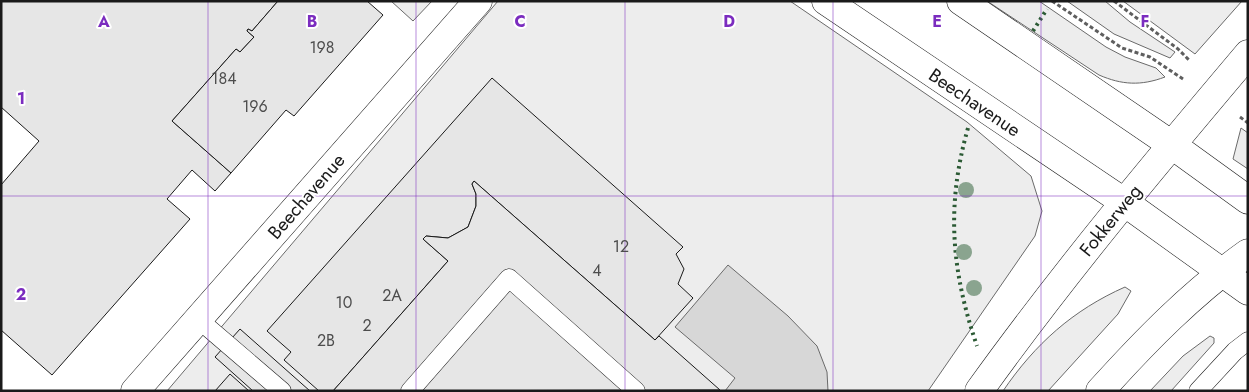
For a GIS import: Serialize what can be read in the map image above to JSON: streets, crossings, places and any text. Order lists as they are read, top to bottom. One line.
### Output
{"streets":{"street":["Beechavenue","Fokkerweg"]},"crossings":[["Beechavenue","Fokkerweg"]],"house_numbers":["198","184","196","12","4","2A","10","2","2B"],"grid":{"columns":["A","B","C","D","E","F"],"rows":["1","2"]}}
